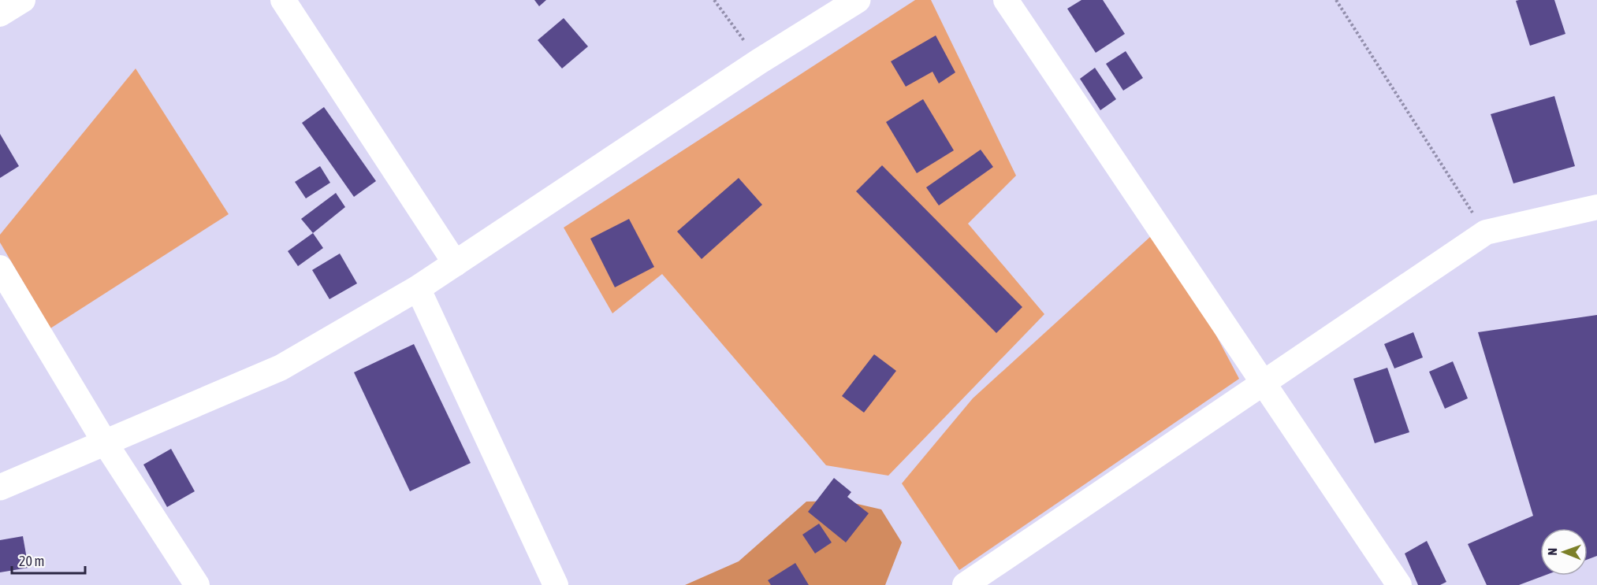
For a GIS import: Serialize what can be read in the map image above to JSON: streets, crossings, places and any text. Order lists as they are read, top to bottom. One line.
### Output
{"scale_bar":"20 m","north":"left"}
